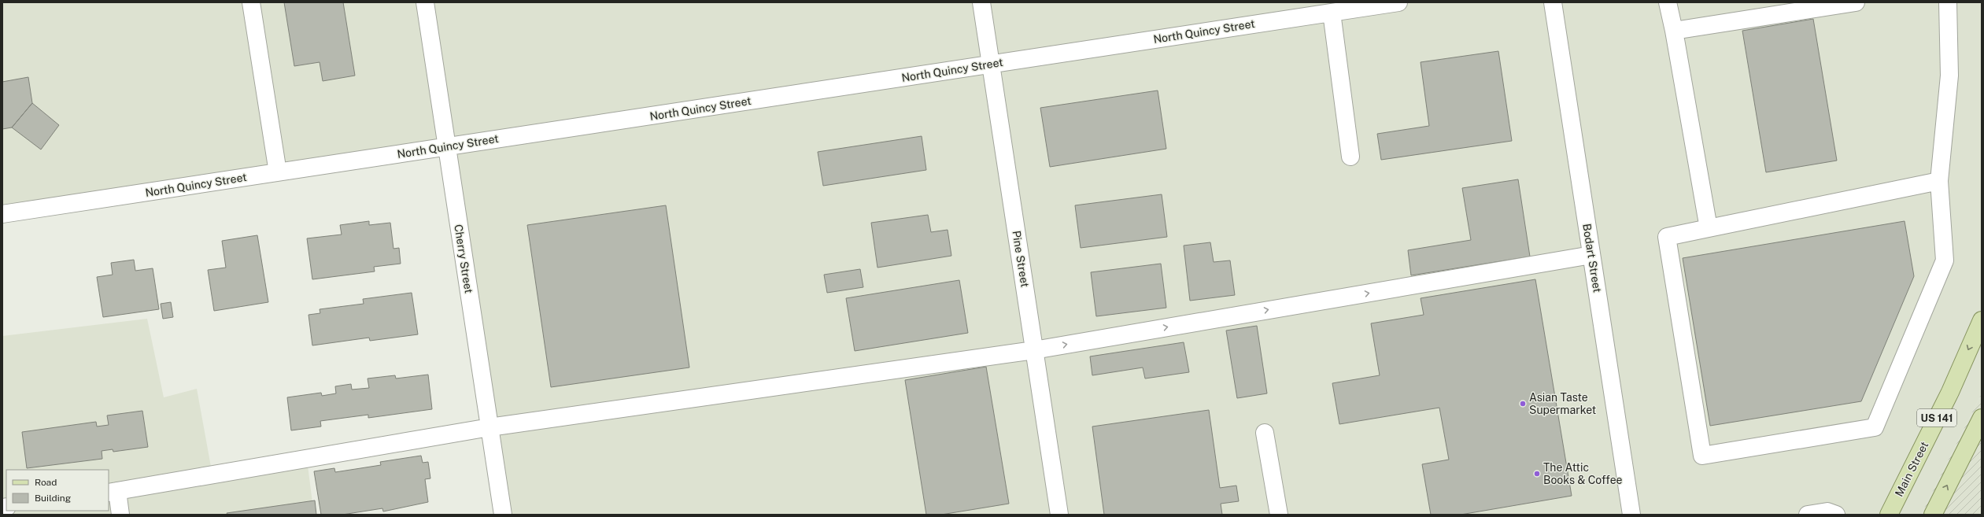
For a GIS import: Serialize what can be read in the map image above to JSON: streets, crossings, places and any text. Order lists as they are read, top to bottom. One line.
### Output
{"streets":{"main road":["US 141","Main Street"],"street":["North Quincy Street","Bodart Street","Cherry Street","Pine Street"]},"crossings":[["North Quincy Street","Cherry Street"],["North Quincy Street","Pine Street"]],"places":["Asian Taste Supermarket","The Attic Books & Coffee"],"legend":["Road","Building"]}
